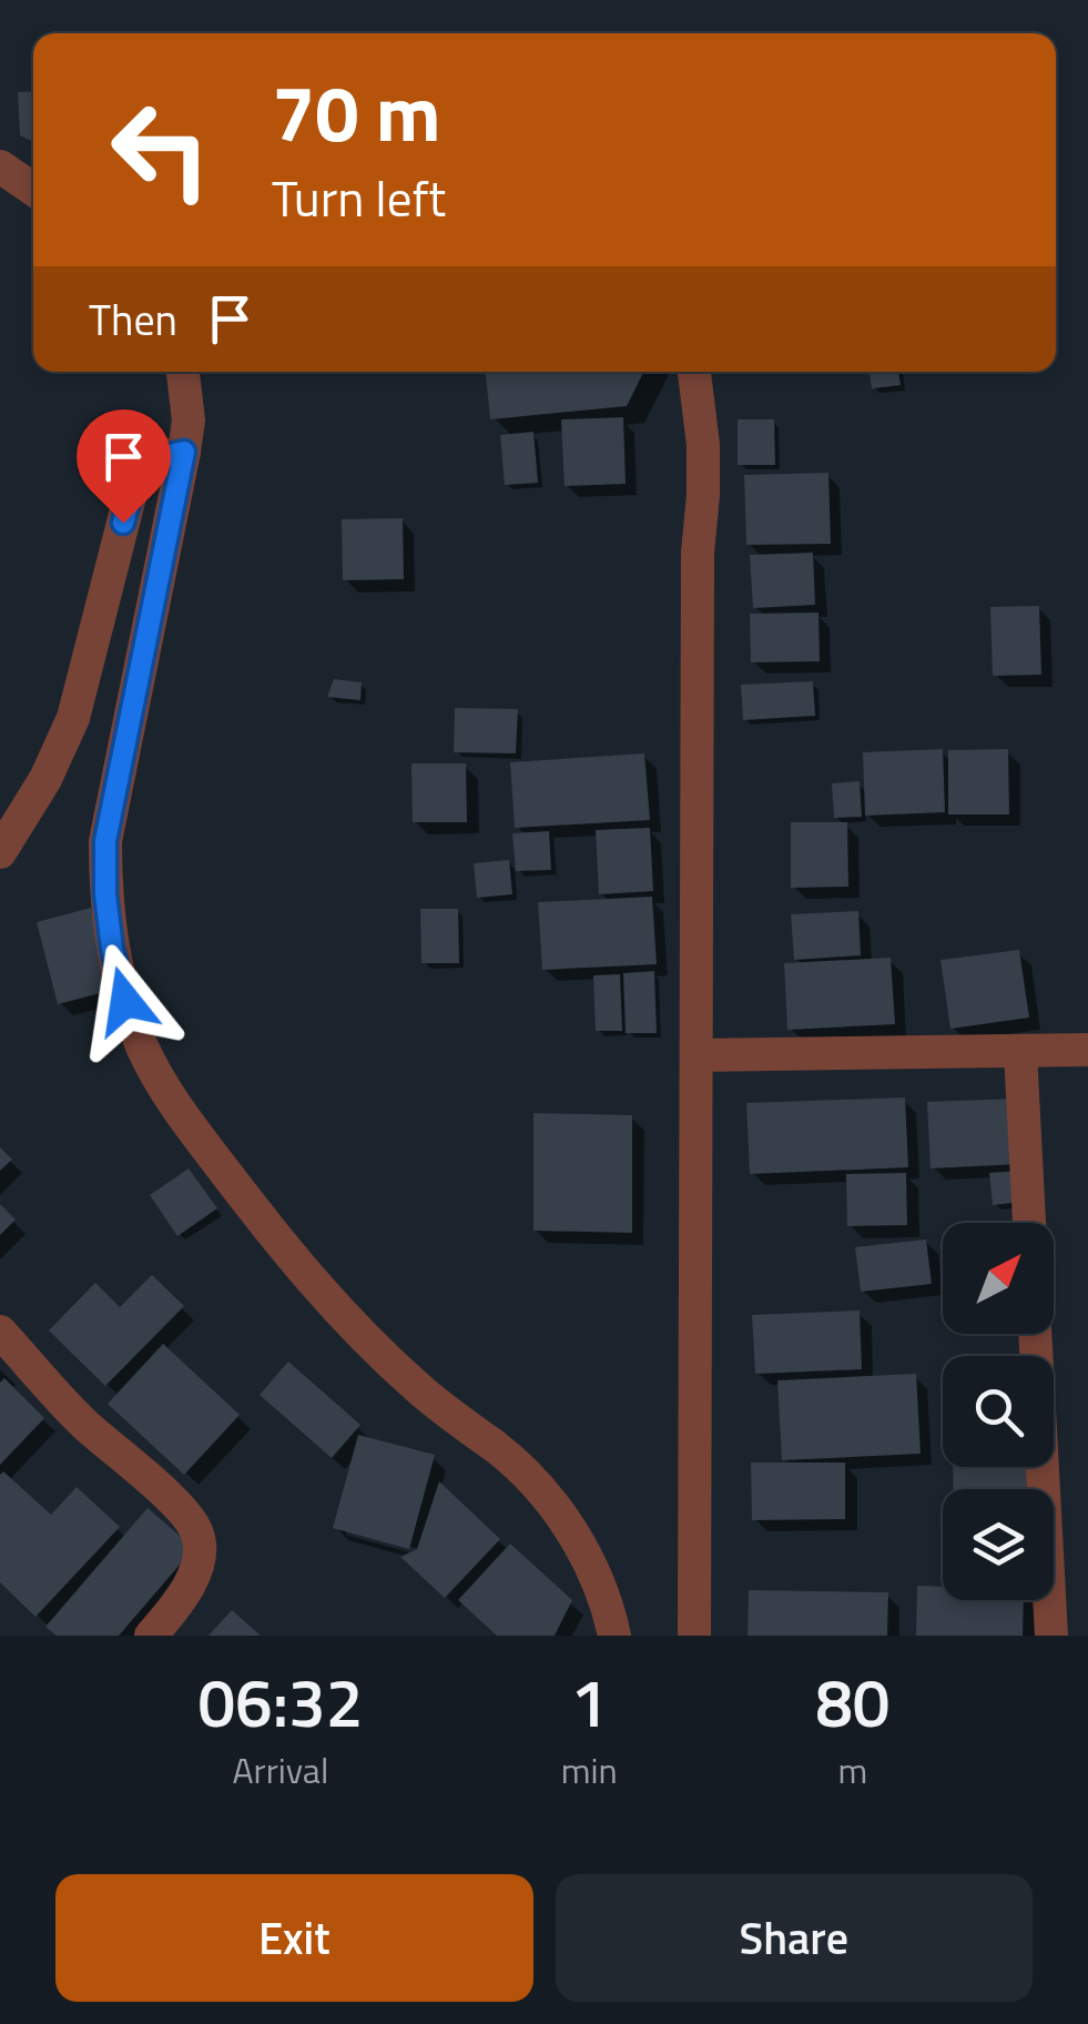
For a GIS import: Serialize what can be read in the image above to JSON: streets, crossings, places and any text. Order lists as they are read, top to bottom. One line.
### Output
{"north":"top right","page":{"turn":["70 m","Turn left"],"then":"Then","eta":["06:32","Arrival","1","min","80","m"],"buttons":["Exit","Share"]}}
